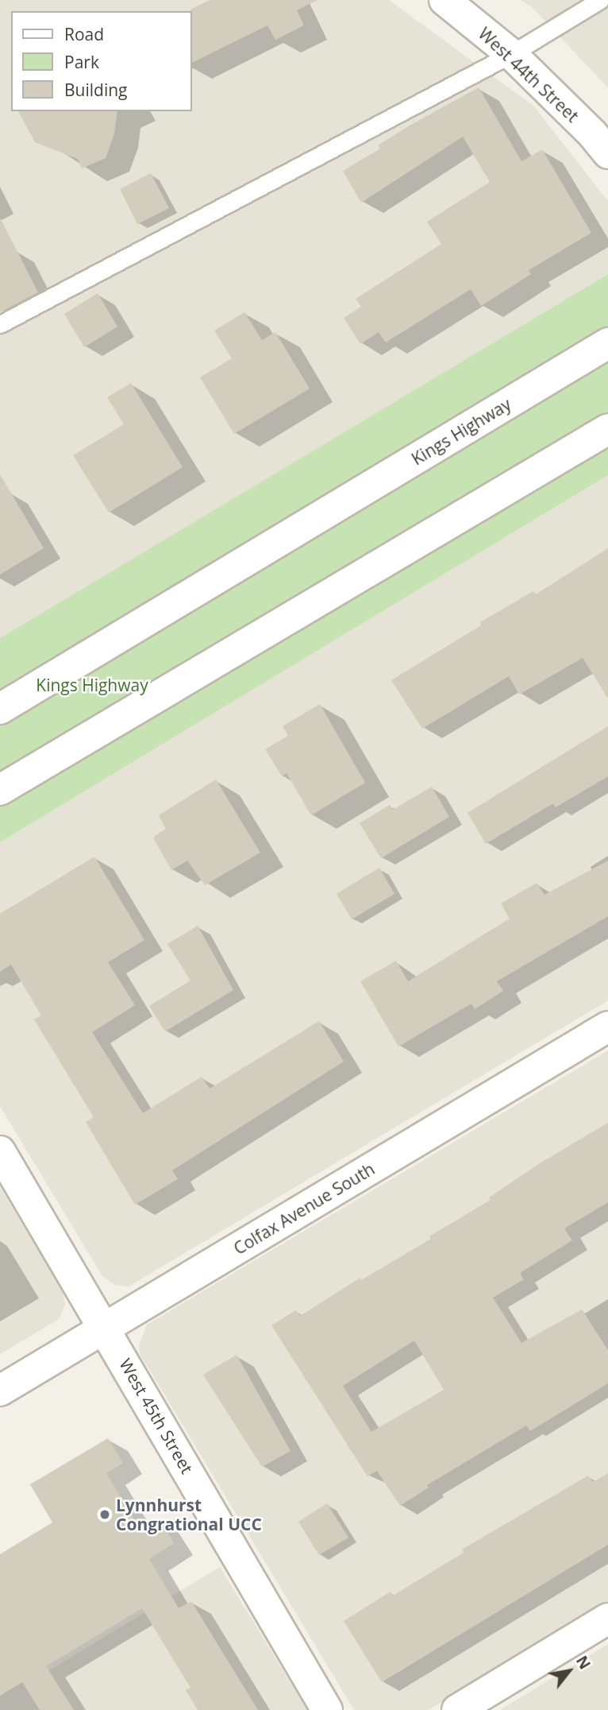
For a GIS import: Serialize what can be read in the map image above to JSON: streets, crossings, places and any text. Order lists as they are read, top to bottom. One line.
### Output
{"streets":{"street":["West 44th Street","Kings Highway","Colfax Avenue South","West 45th Street"]},"crossings":[["Colfax Avenue South","West 45th Street"]],"parks":["Kings Highway"],"places":["Lynnhurst Congrational UCC"],"legend":["Road","Park","Building"],"north":"top right"}
